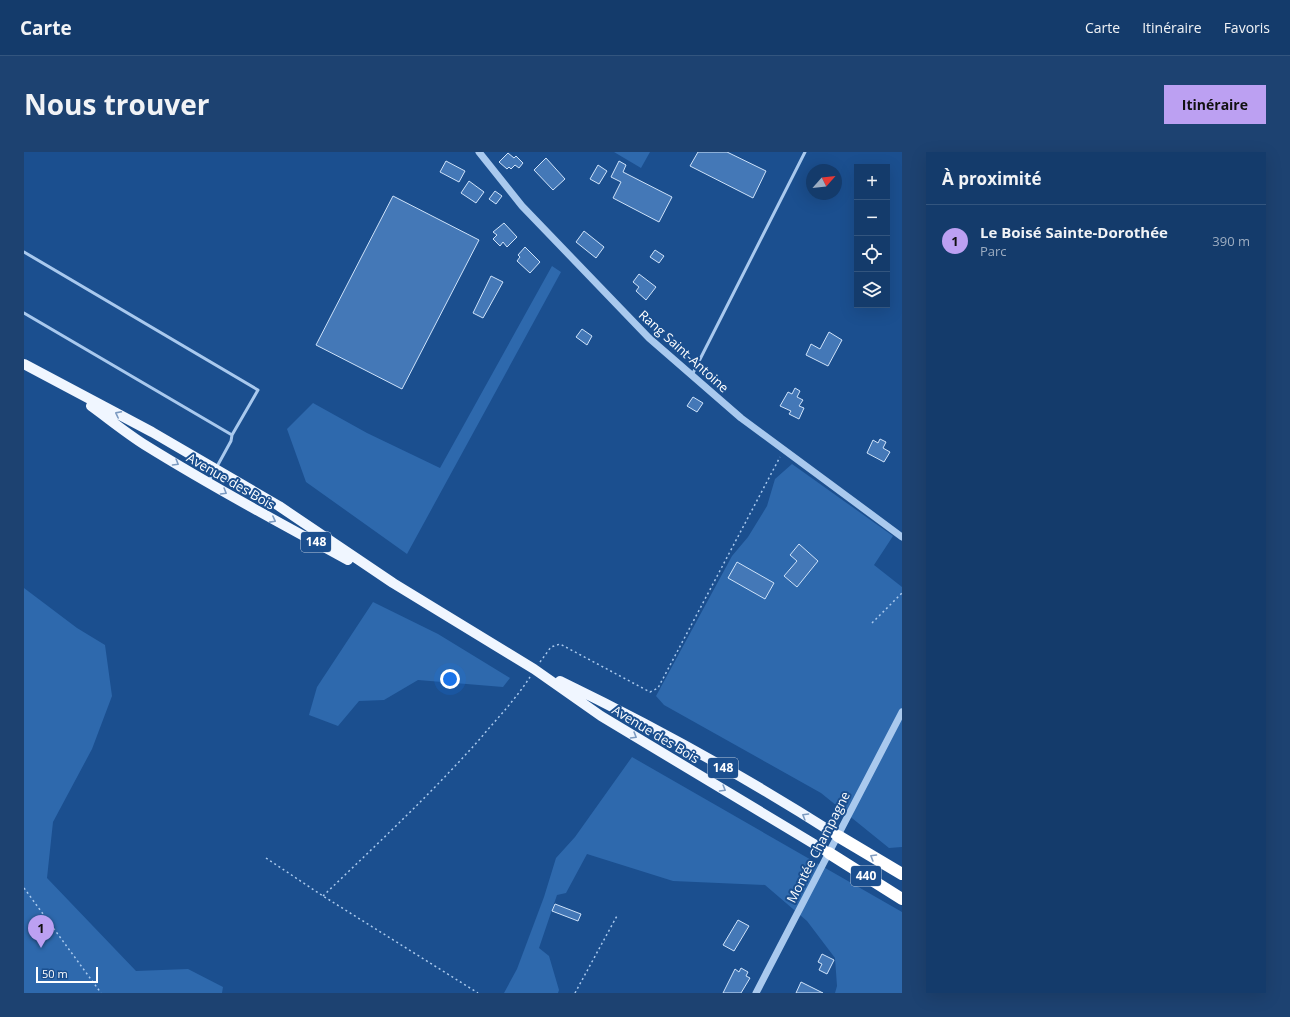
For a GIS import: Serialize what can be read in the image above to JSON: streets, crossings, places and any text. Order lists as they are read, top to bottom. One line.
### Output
{"streets":{"highway":["440"],"main road":["Avenue des Bois","148"],"street":["Rang Saint-Antoine","Montée Champagne"]},"crossings":[["Avenue des Bois","Montée Champagne"],["Avenue des Bois","440"],["Montée Champagne","440"]],"scale_bar":"50 m","north":"top right","page":{"header":"Carte","nav":["Carte","Itinéraire","Favoris"],"title":"Nous trouver","buttons":"Itinéraire","heading":"À proximité","map_buttons":["+","−"],"list":[{"mark":"1","name":"Le Boisé Sainte-Dorothée","note":"Parc","value":"390 m"}],"pins":"1","scale":"50 m"}}
